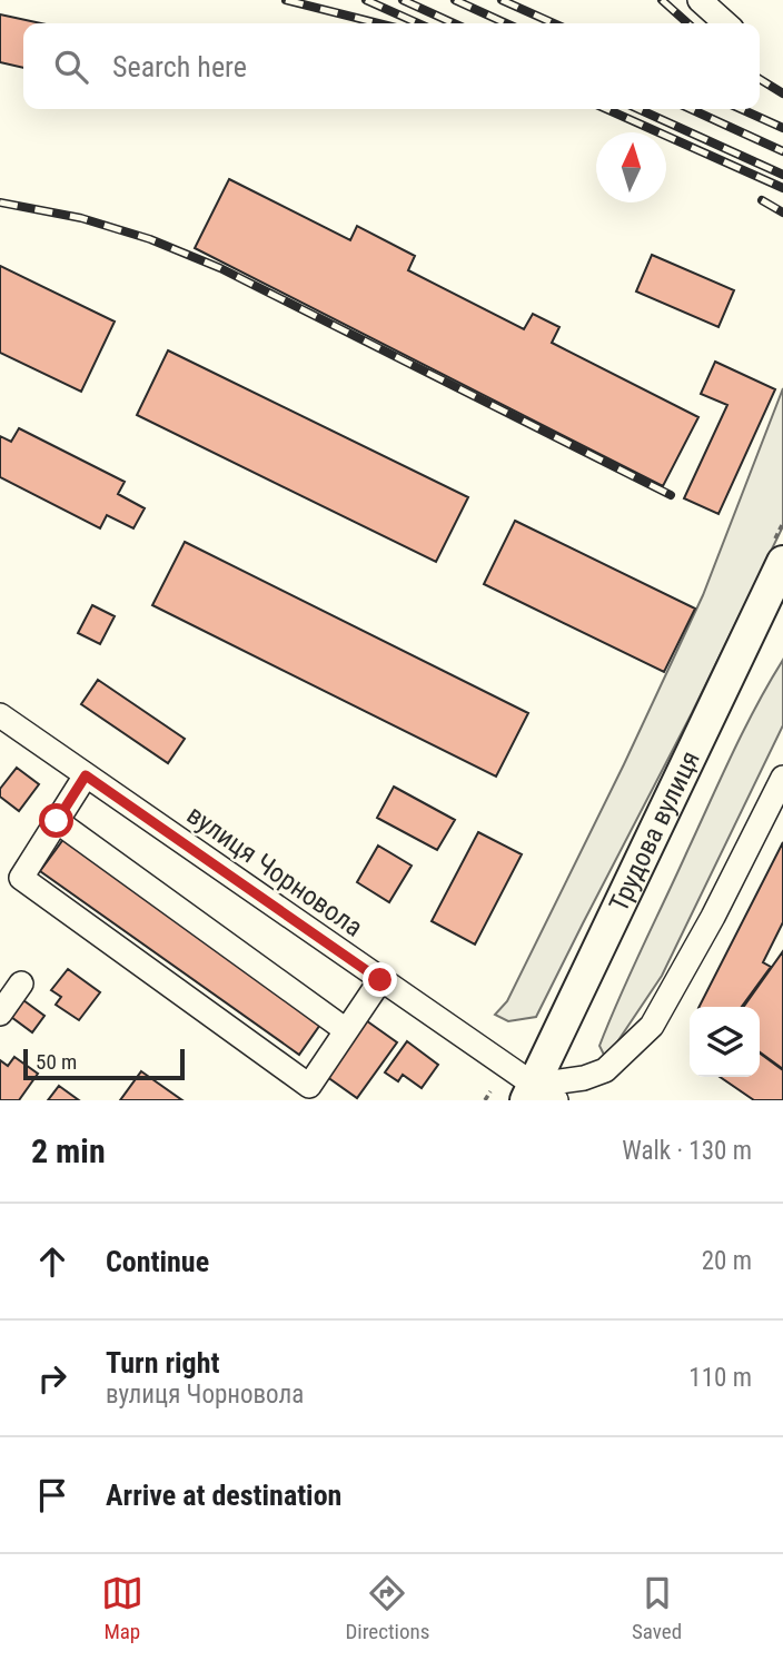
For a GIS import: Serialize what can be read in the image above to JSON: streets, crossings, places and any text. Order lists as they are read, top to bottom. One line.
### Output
{"streets":{"main road":["Трудова вулиця"],"street":["вулиця Чорновола"]},"crossings":[["Трудова вулиця","вулиця Чорновола"]],"scale_bar":"50 m","north":"top","page":{"search":"Search here","scale":"50 m","heading":["2 min","Walk · 130 m"],"list":[["Continue","20 m"],["Turn right","вулиця Чорновола","110 m"],"Arrive at destination"],"nav":["Map","Directions","Saved"]}}
